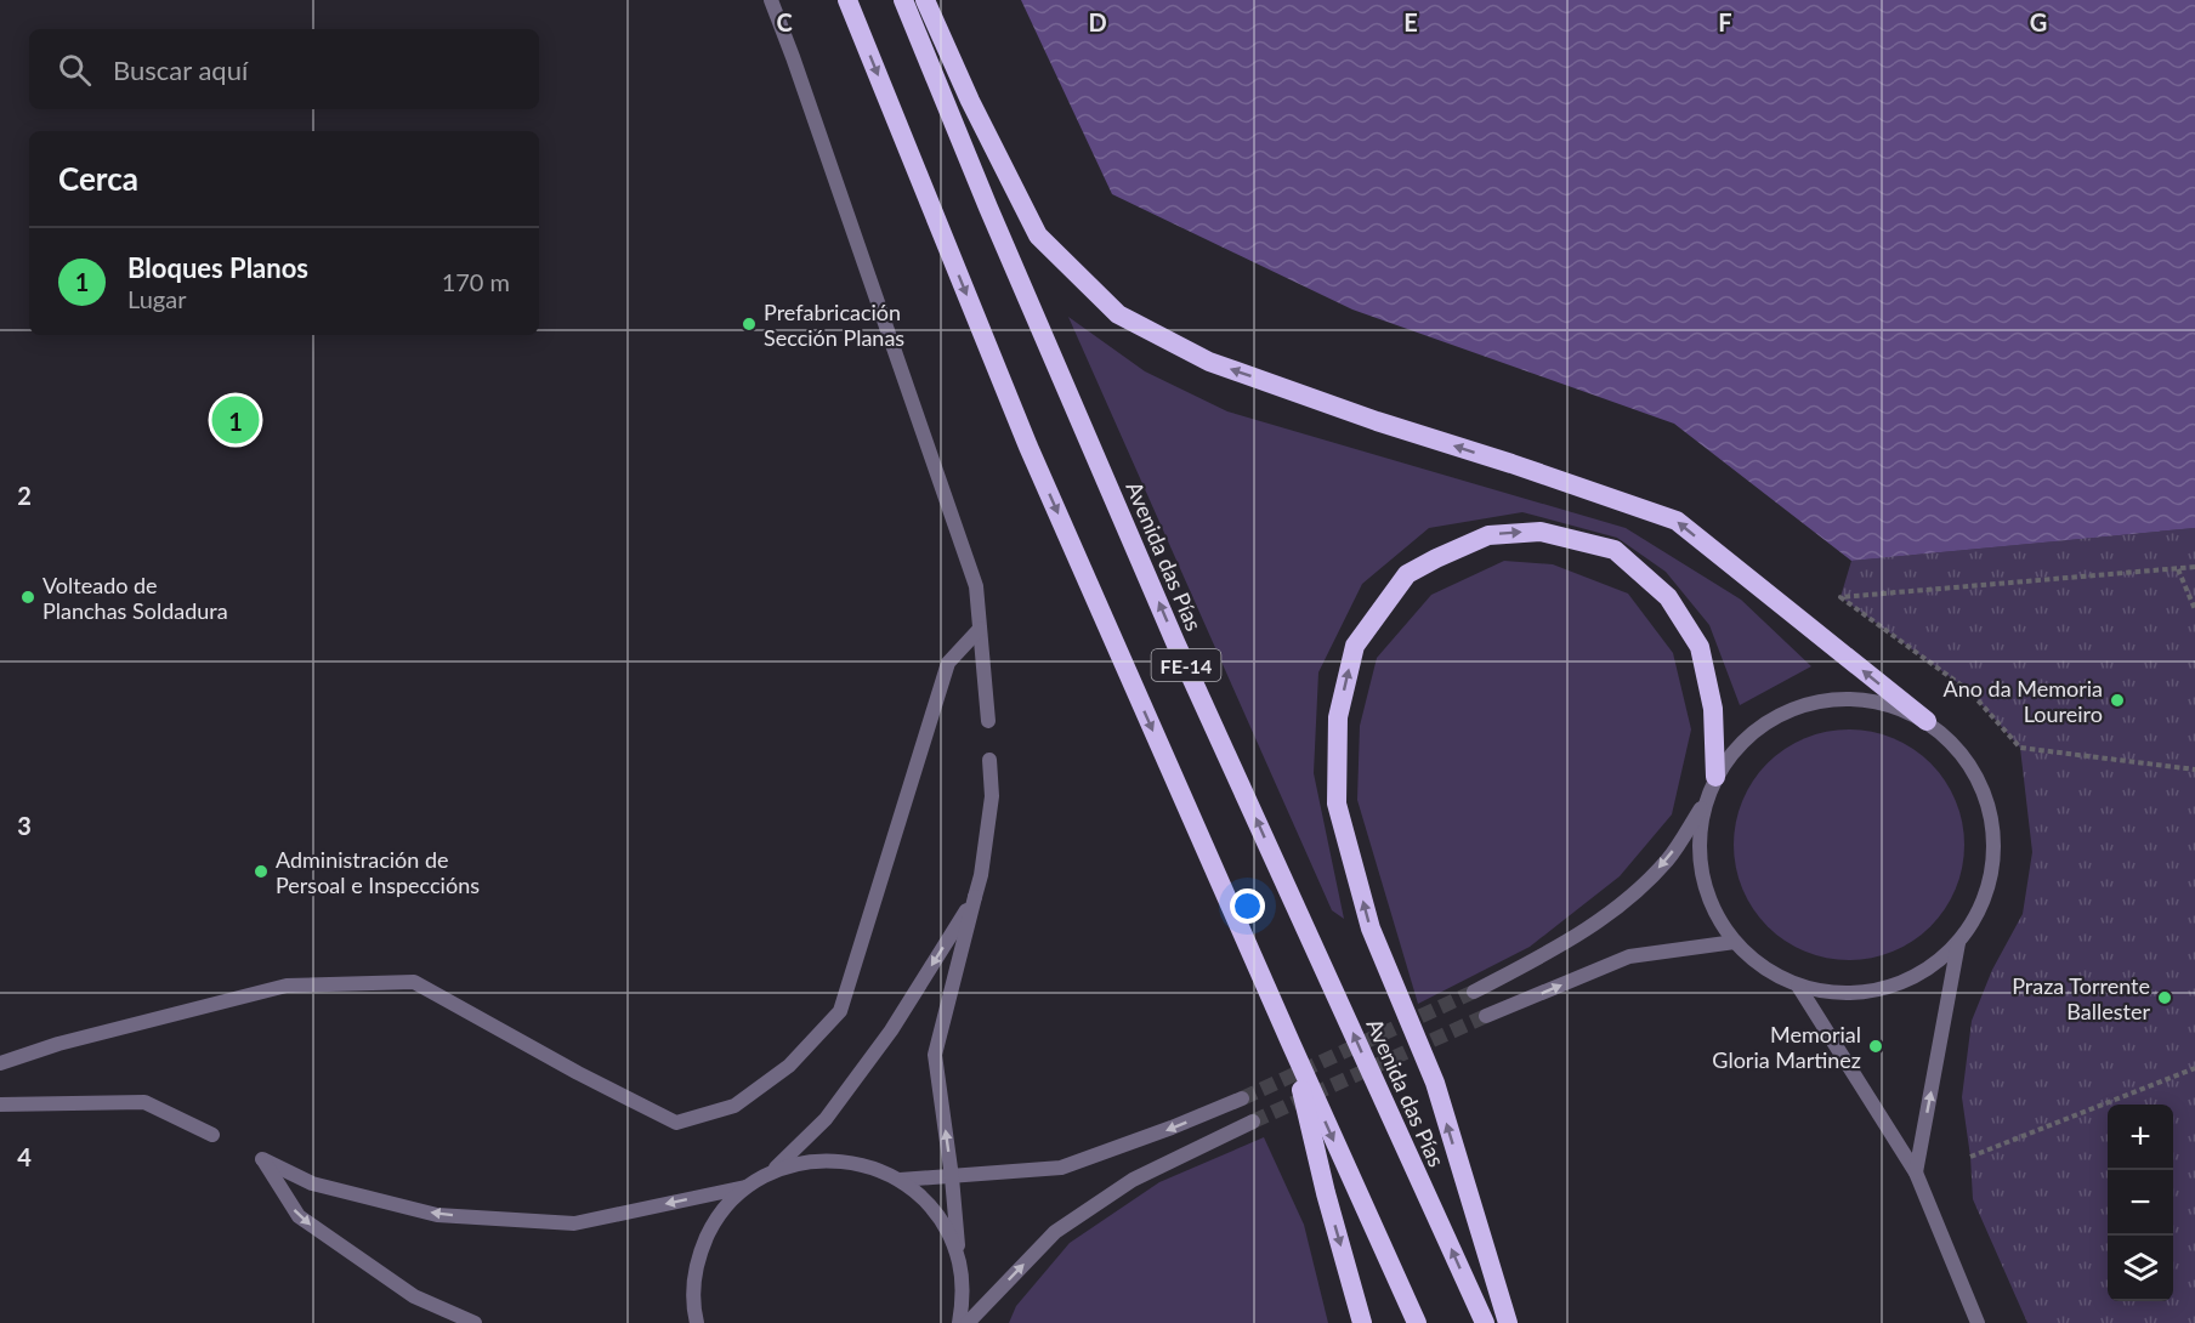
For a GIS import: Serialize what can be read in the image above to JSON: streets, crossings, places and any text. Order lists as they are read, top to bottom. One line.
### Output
{"streets":{"highway":["Avenida das Pías","FE-14"]},"places":["Prefabricación Sección Planas","Volteado de Planchas Soldadura","Ano da Memoria Loureiro","Administración de Persoal e Inspeccións","Praza Torrente Ballester","Memorial Gloria Martinez"],"page":{"search":"Buscar aquí","heading":"Cerca","list":[{"mark":"1","name":"Bloques Planos","note":"Lugar","value":"170 m"}],"pins":"1","map_buttons":["+","−"]},"grid":{"columns":["C","D","E","F","G"],"rows":["2","3","4"]}}
